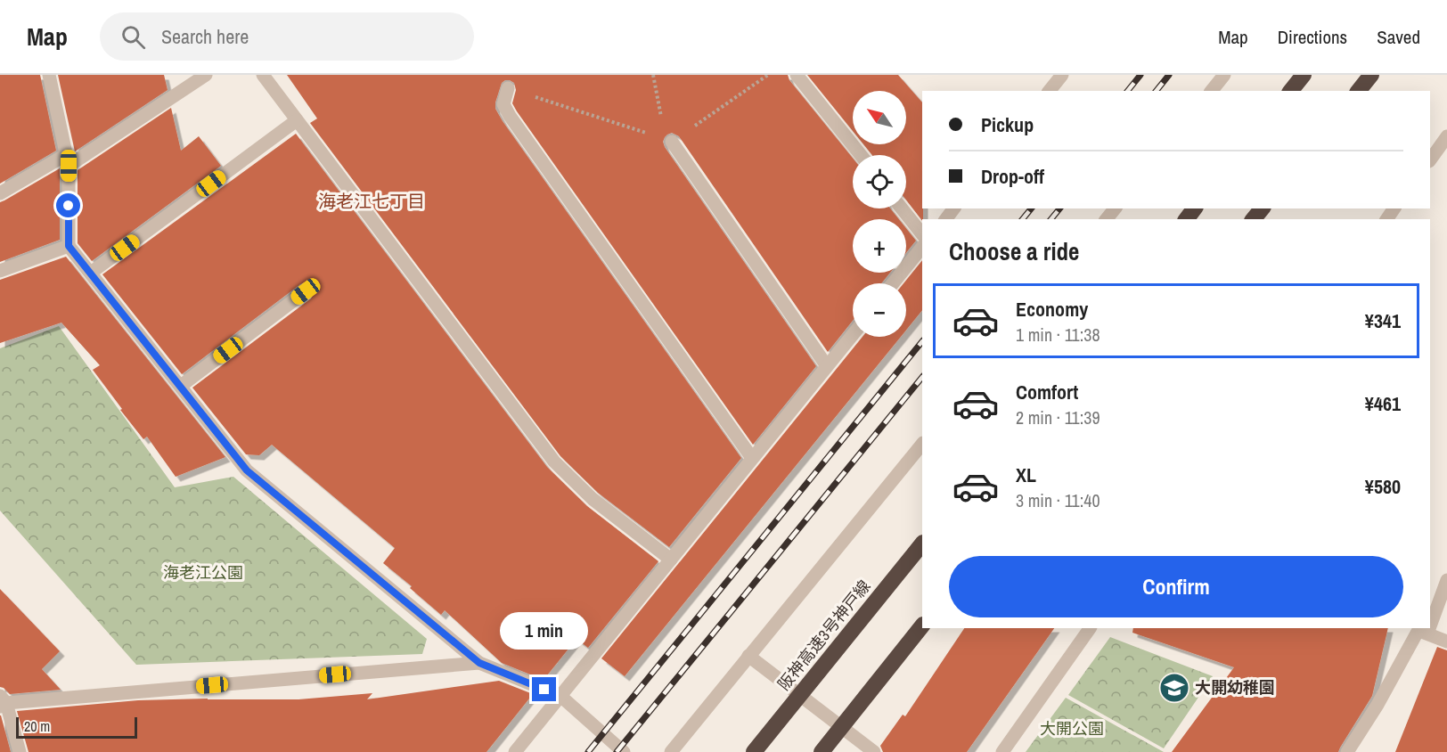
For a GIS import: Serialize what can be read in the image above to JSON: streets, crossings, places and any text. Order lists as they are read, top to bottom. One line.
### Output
{"streets":{"highway":["阪神高速3号神戸線"]},"districts":["海老江七丁目"],"parks":["海老江公園","大開公園"],"places":{"school or university":["大開幼稚園"]},"scale_bar":"20 m","north":"top left","page":{"header":"Map","search":"Search here","nav":["Map","Directions","Saved"],"map_buttons":["+","−"],"banner":["Pickup","Drop-off"],"heading":"Choose a ride","list":[{"name":"Economy","note":"1 min · 11:38","value":"¥341"},{"name":"Comfort","note":"2 min · 11:39","value":"¥461"},{"name":"XL","note":"3 min · 11:40","value":"¥580"}],"buttons":"Confirm","bubble":"1 min","scale":"20 m"}}
